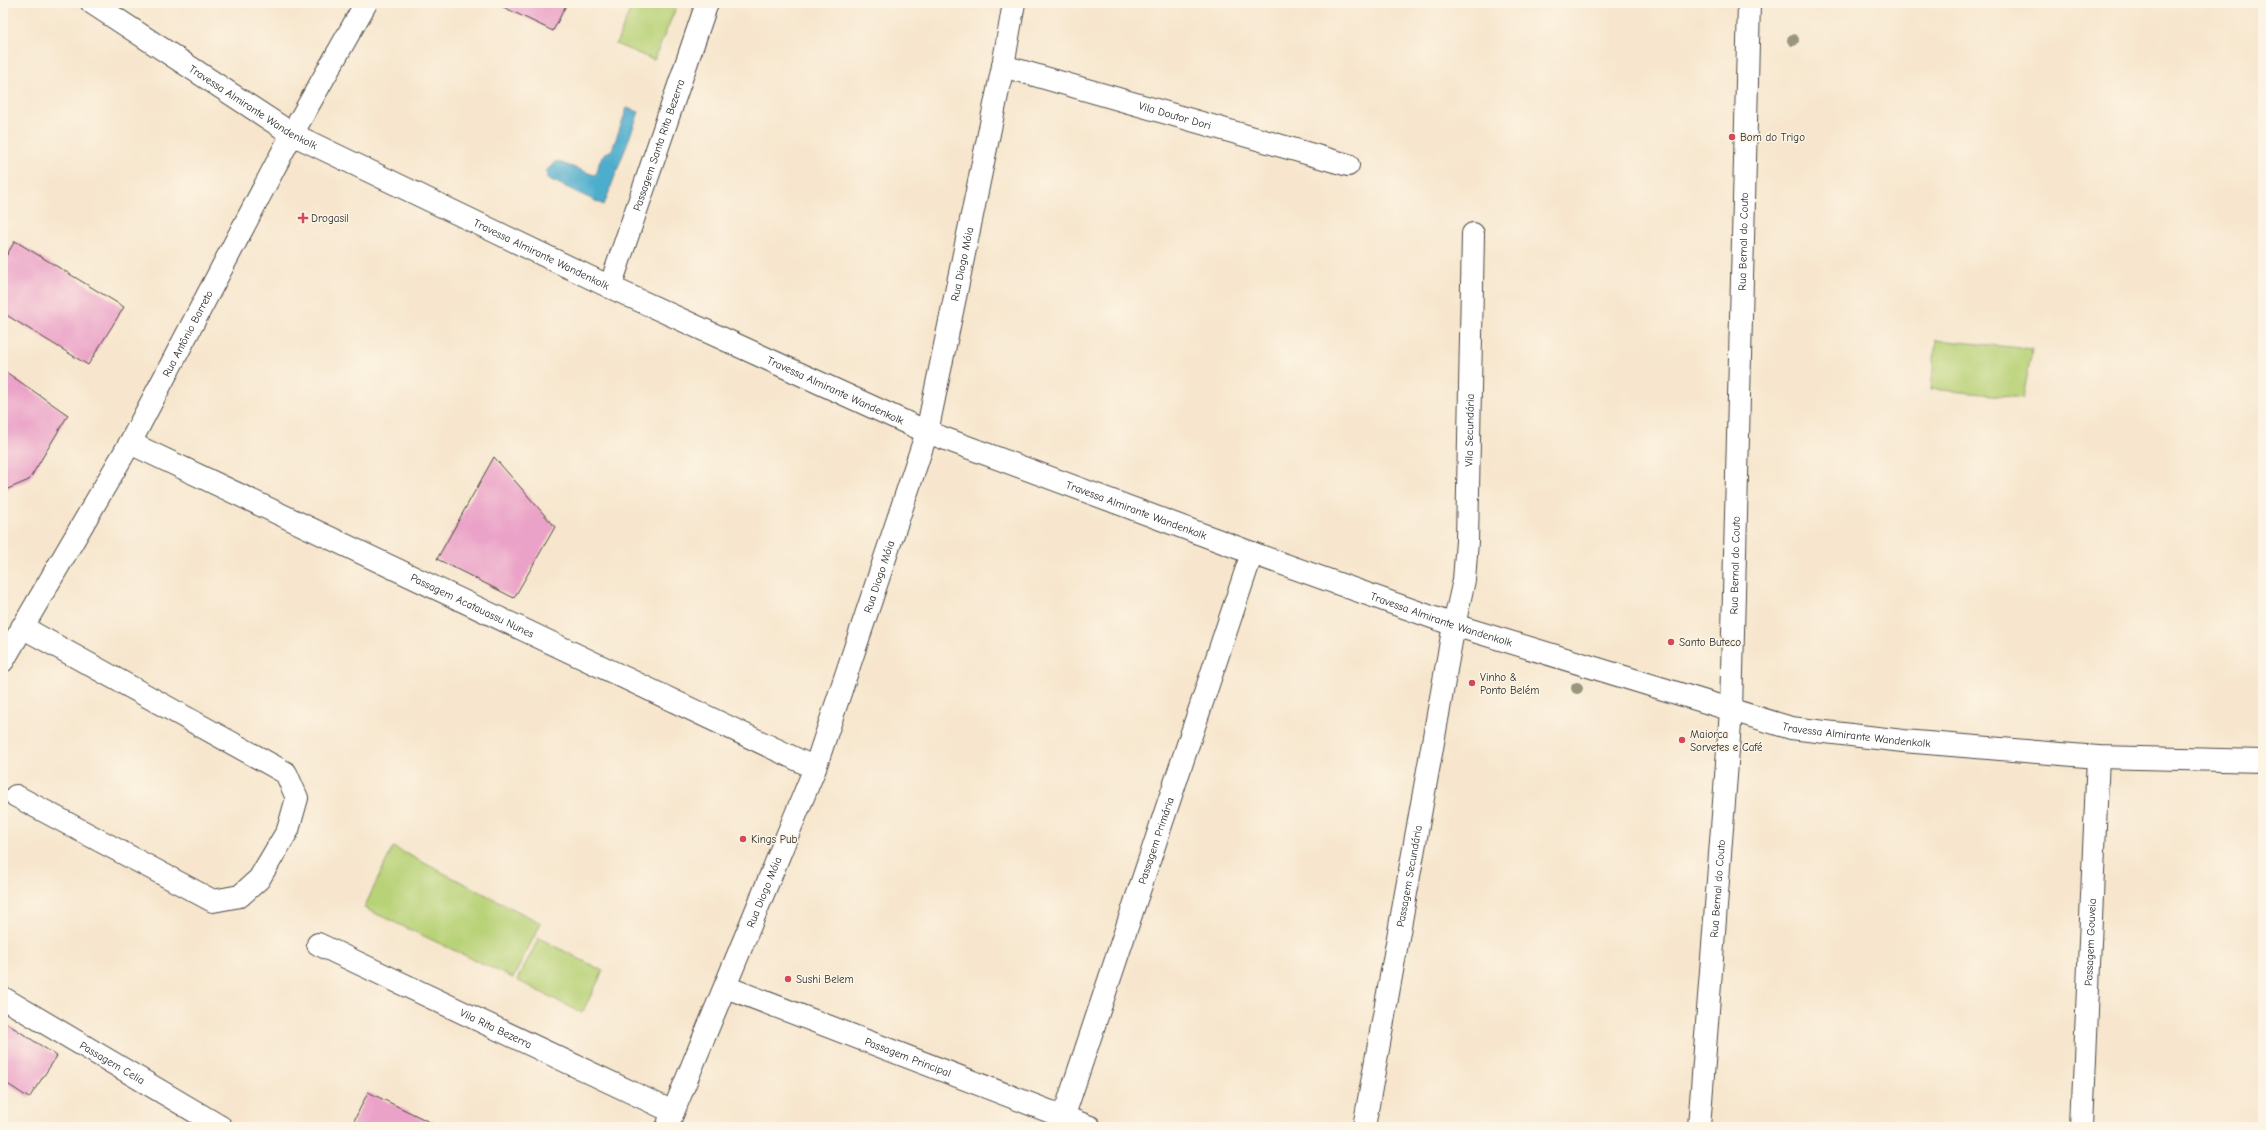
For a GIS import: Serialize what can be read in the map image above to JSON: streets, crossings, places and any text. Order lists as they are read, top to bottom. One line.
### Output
{"streets":{"street":["Travessa Almirante Wandenkolk","Vila Doutor Dori","Passagem Santa Rita Bezerra","Rua Bernal do Couto","Rua Diogo Móia","Rua Antônio Barreto","Vila Secundária","Passagem Acatauassu Nunes","Passagem Primária","Passagem Secundária","Passagem Gouveia","Vila Rita Bezerra","Passagem Principal","Passagem Celia"]},"crossings":[["Travessa Almirante Wandenkolk","Passagem Santa Rita Bezerra"],["Travessa Almirante Wandenkolk","Rua Bernal do Couto"],["Travessa Almirante Wandenkolk","Rua Diogo Móia"],["Travessa Almirante Wandenkolk","Rua Antônio Barreto"],["Travessa Almirante Wandenkolk","Vila Secundária"],["Travessa Almirante Wandenkolk","Passagem Primária"],["Travessa Almirante Wandenkolk","Passagem Secundária"],["Travessa Almirante Wandenkolk","Passagem Gouveia"],["Vila Doutor Dori","Rua Diogo Móia"],["Rua Diogo Móia","Passagem Acatauassu Nunes"],["Rua Diogo Móia","Vila Rita Bezerra"],["Rua Diogo Móia","Passagem Principal"],["Rua Antônio Barreto","Passagem Acatauassu Nunes"],["Vila Secundária","Passagem Secundária"],["Passagem Primária","Passagem Principal"]],"places":{"other":["Bom do Trigo","Santo Buteco","Vinho & Ponto Belém","Maiorca Sorvetes e Café","Kings Pub","Sushi Belem"],"health":["Drogasil"]}}
